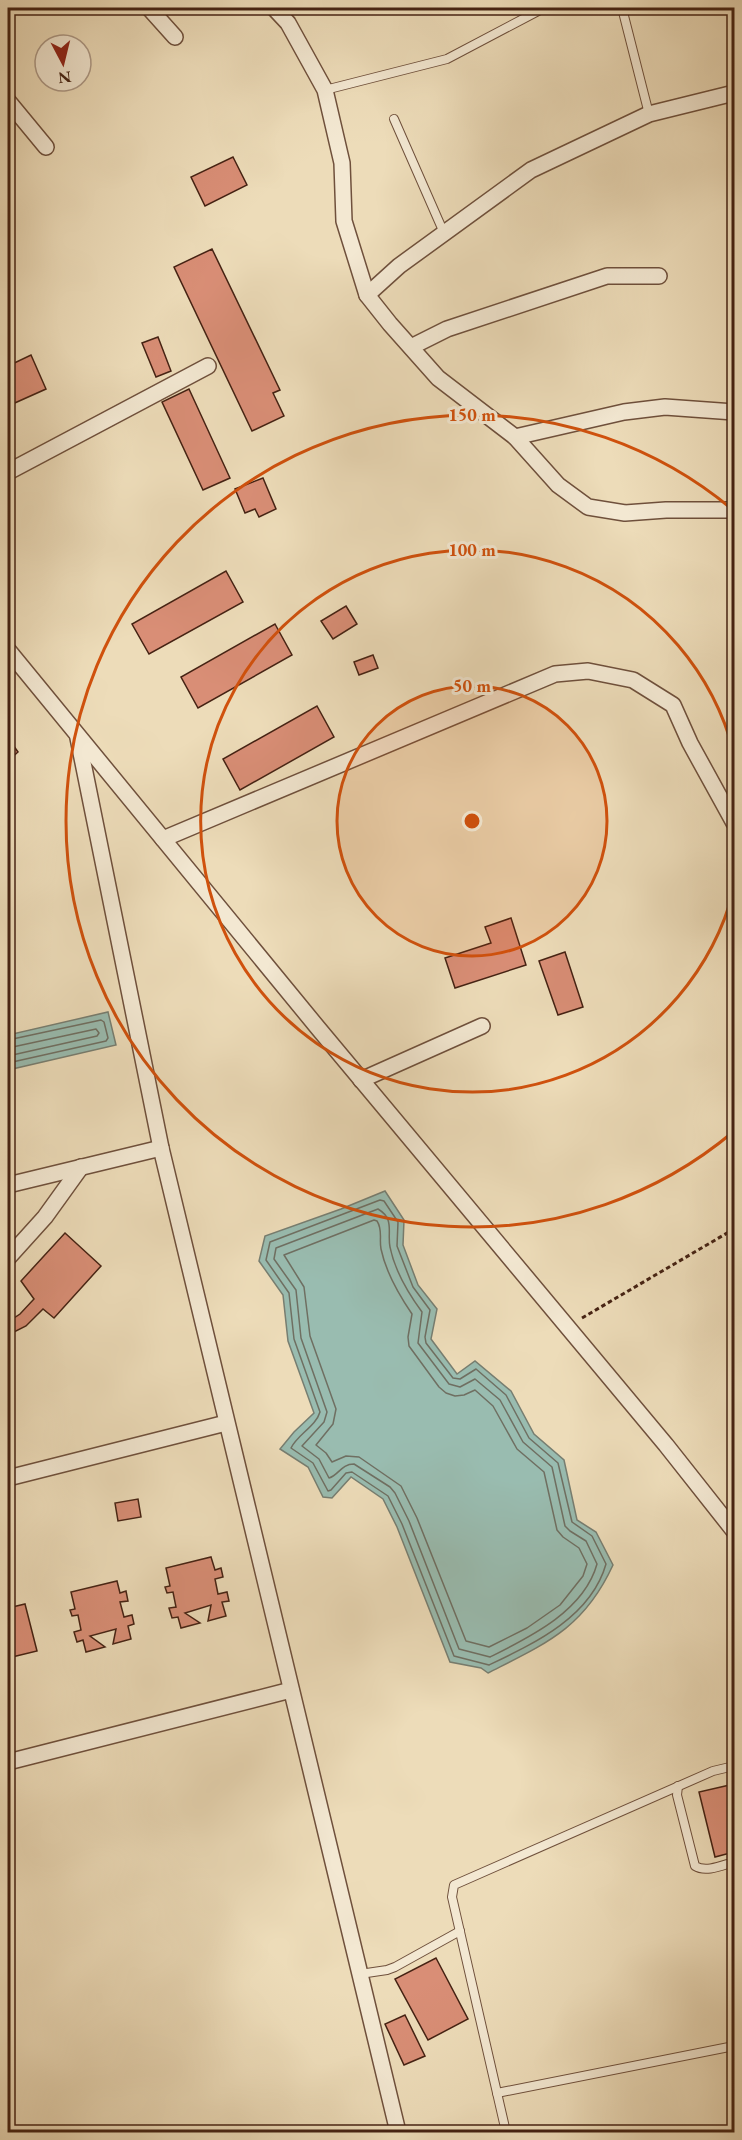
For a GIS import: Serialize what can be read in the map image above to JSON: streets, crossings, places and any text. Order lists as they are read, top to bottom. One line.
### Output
{"north":"bottom","rings":["150 m","100 m","50 m"]}
